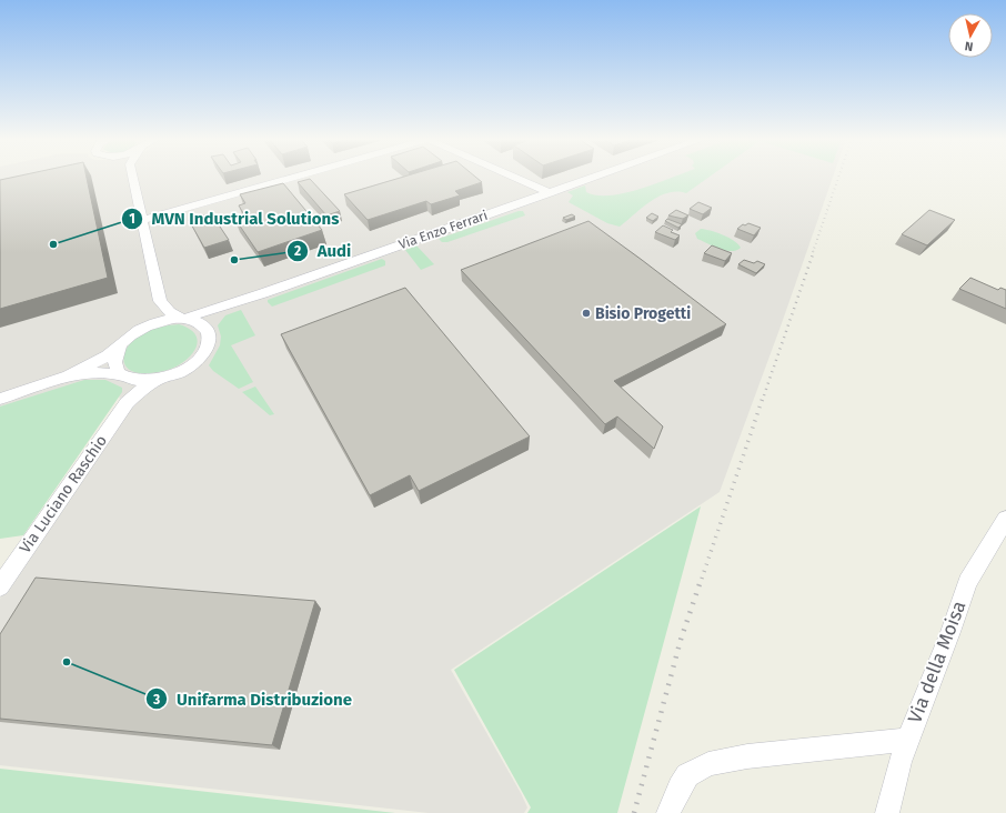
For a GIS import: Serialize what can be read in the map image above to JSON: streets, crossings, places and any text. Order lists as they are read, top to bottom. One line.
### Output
{"streets":{"street":["Via Enzo Ferrari","Via Luciano Raschio","Via della Moisa"]},"crossings":[["Via Enzo Ferrari","Via Luciano Raschio"]],"places":["MVN Industrial Solutions","Audi","Bisio Progetti","Unifarma Distribuzione"],"north":"bottom"}
